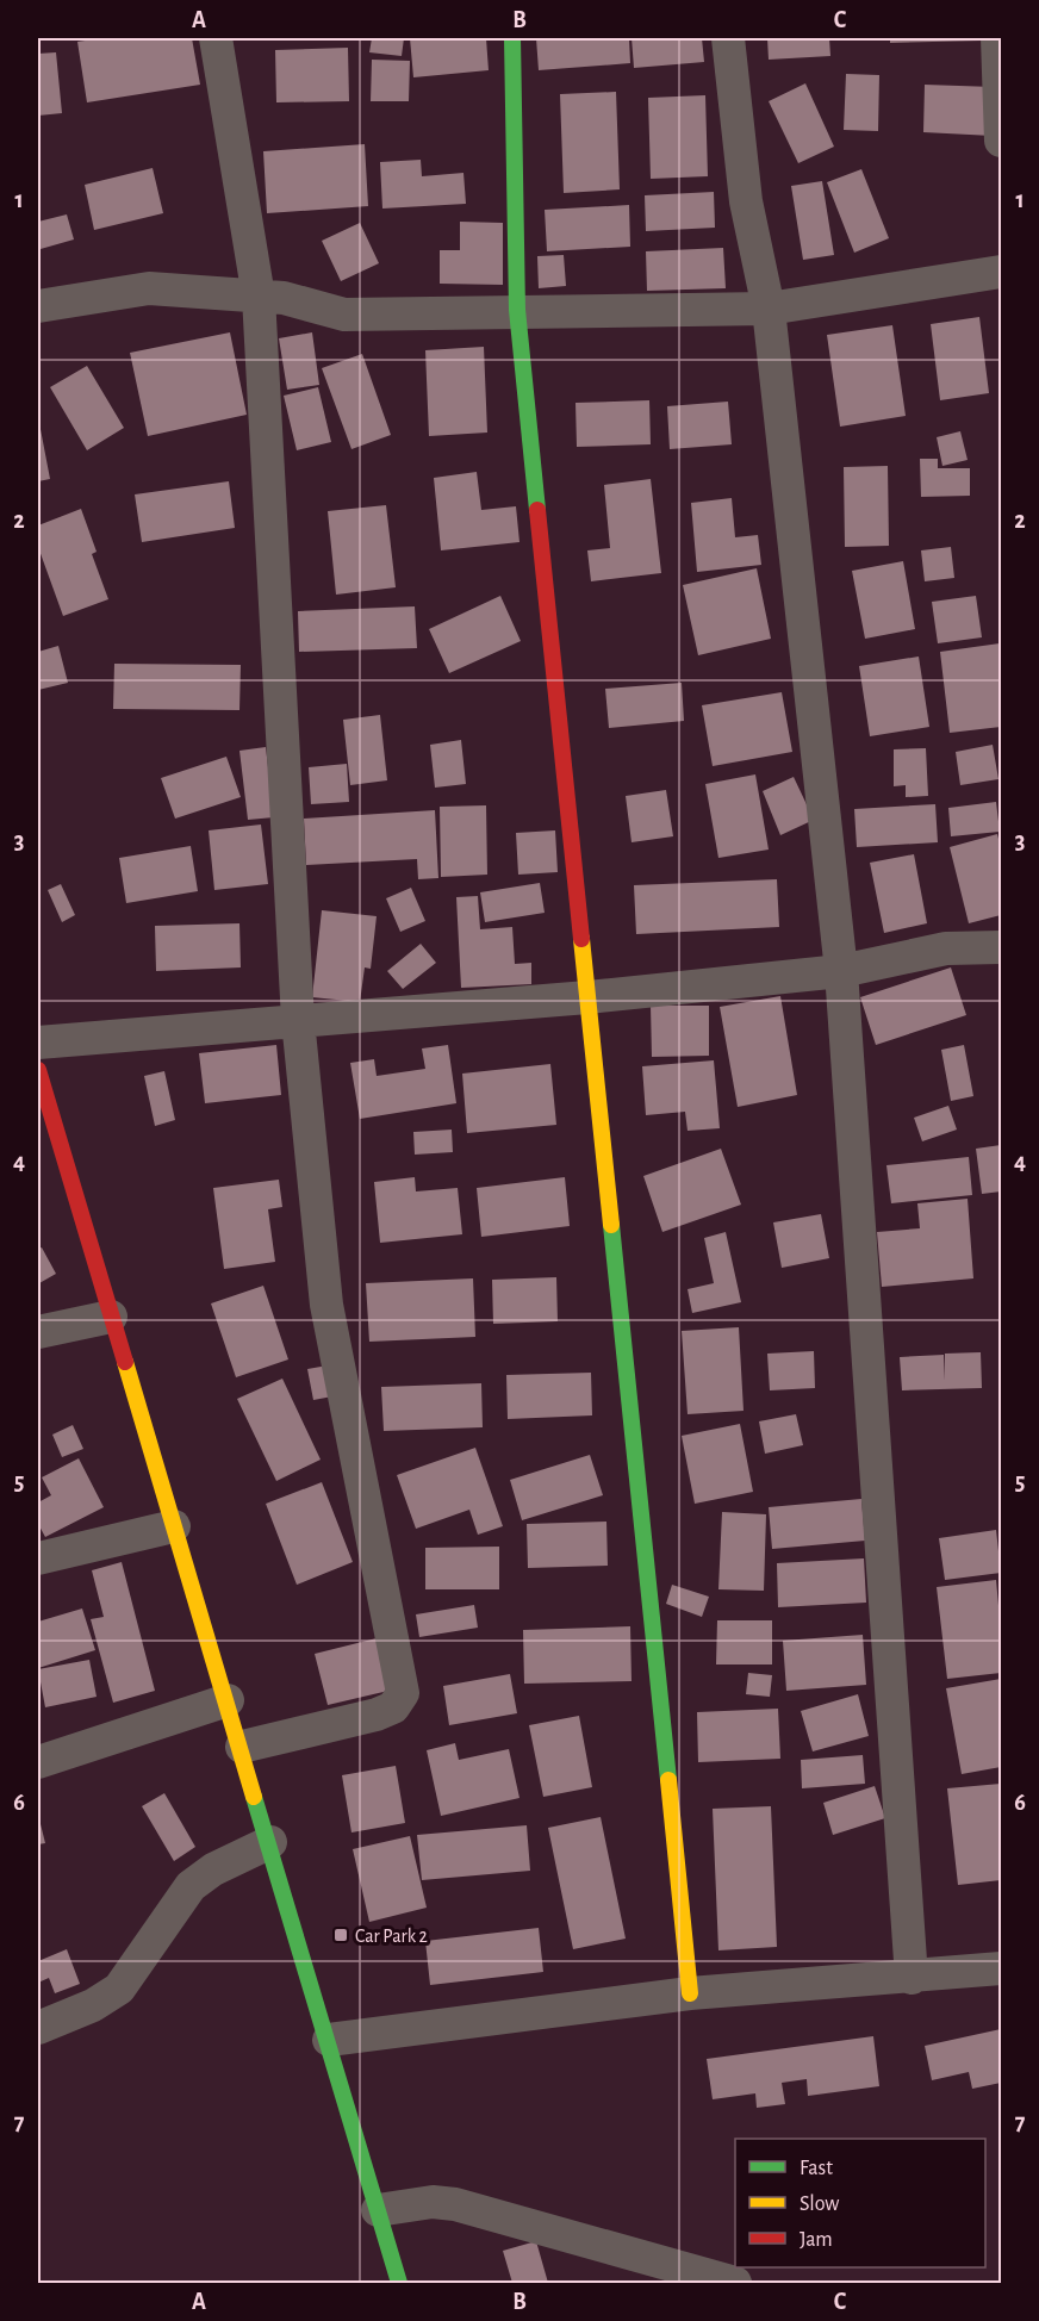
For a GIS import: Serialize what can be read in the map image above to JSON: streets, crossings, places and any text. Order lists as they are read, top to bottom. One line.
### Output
{"places":{"transit":["Car Park 2"]},"legend":["Fast","Slow","Jam"],"grid":{"columns":["A","B","C"],"rows":["1","2","3","4","5","6","7"]}}
